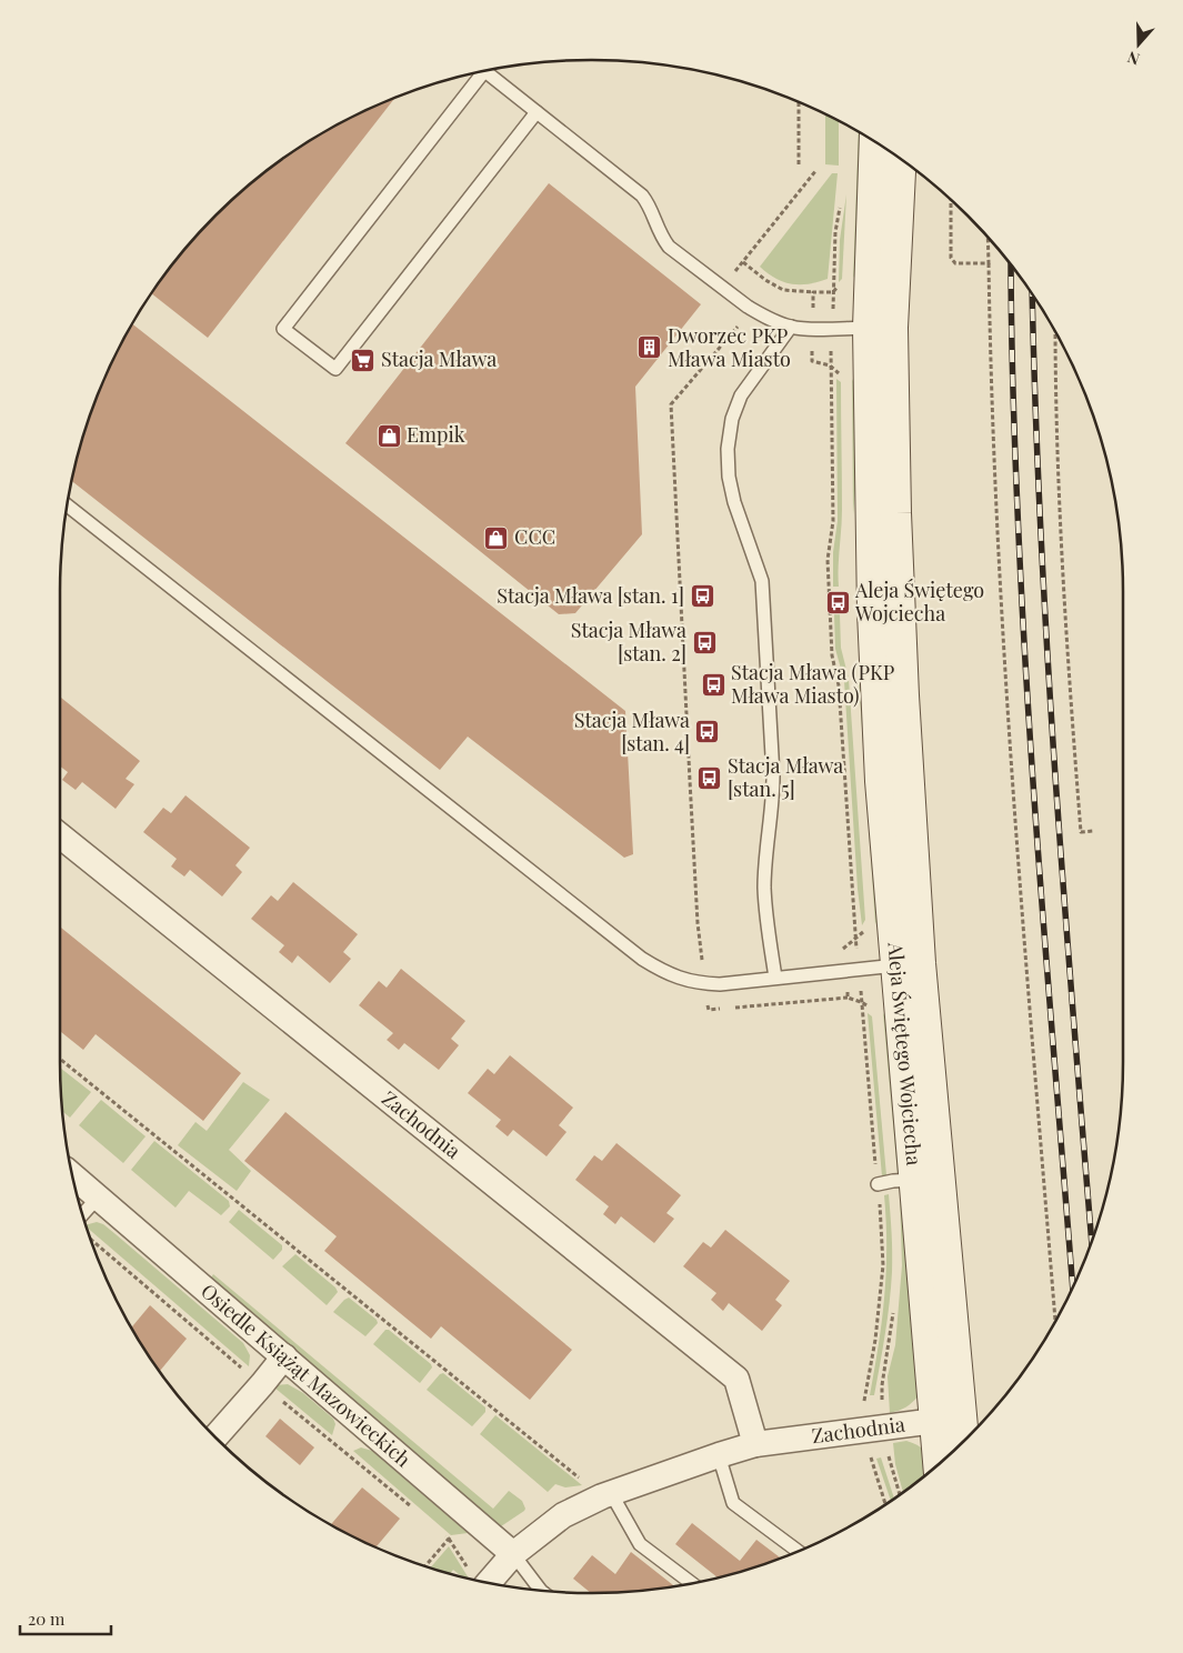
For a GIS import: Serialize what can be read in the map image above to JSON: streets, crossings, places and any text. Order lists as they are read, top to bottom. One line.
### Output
{"streets":{"street":["Aleja Świętego Wojciecha","Zachodnia","Osiedle Książąt Mazowieckich"]},"crossings":[["Aleja Świętego Wojciecha","Zachodnia"],["Zachodnia","Osiedle Książąt Mazowieckich"]],"places":{"building":["Dworzec PKP Mława Miasto"],"supermarket":["Stacja Mława"],"shop":["Empik","CCC"],"bus stop":["Stacja Mława [stan. 1]","Aleja Świętego Wojciecha","Stacja Mława [stan. 2]","Stacja Mława (PKP Mława Miasto)","Stacja Mława [stan. 4]","Stacja Mława [stan. 5]"]},"scale_bar":"20 m","north":"bottom"}
